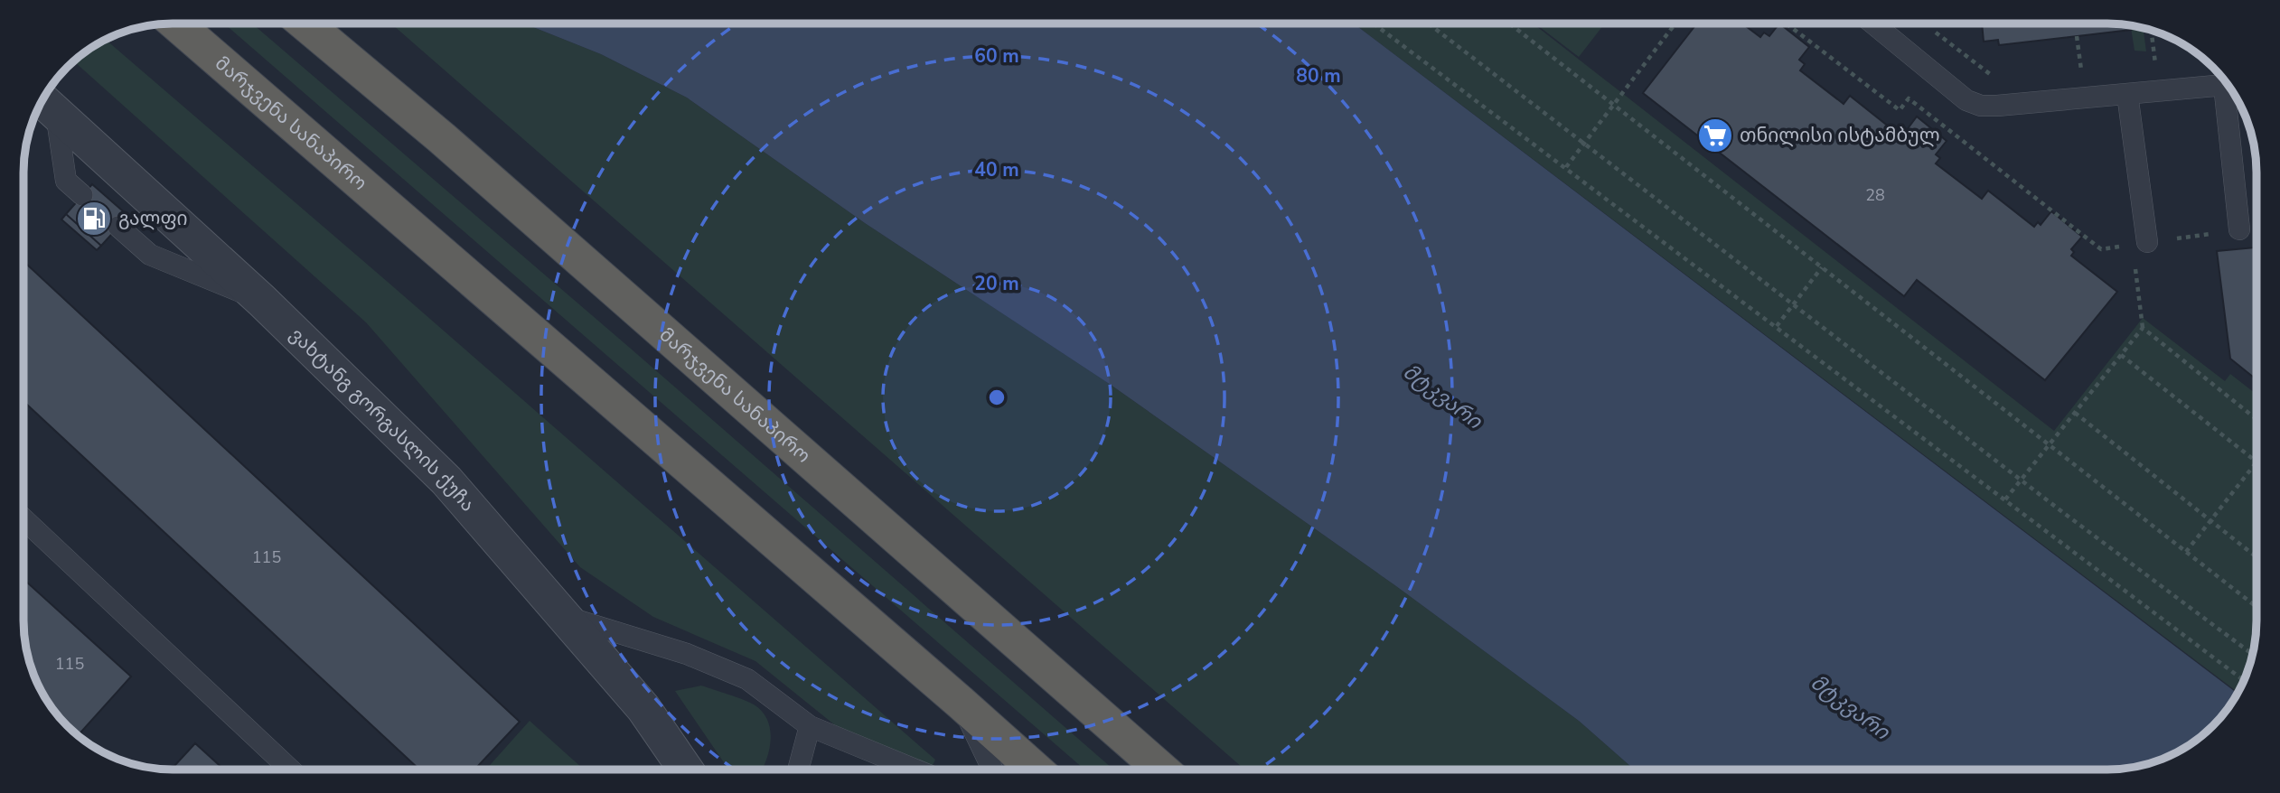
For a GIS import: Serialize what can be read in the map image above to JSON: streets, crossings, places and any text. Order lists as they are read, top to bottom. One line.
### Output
{"streets":{"highway":["მარჯვენა სანაპირო"],"street":["ვახტანგ გორგასლის ქუჩა"]},"water":["მტკვარი"],"places":{"supermarket":["თნილისი ისტამბულ"],"fuel station":["გალფი"]},"house_numbers":["28","115","115"],"rings":["60 m","80 m","40 m","20 m"]}
